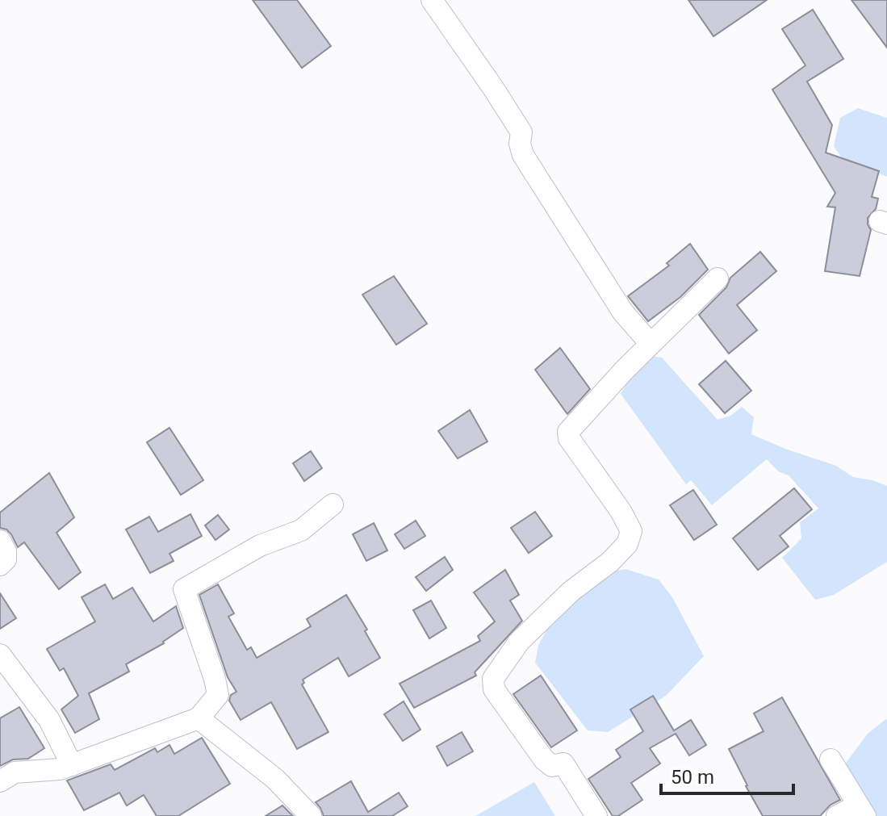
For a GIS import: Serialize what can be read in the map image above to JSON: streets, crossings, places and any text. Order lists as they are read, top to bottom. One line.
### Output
{"scale_bar":"50 m"}
